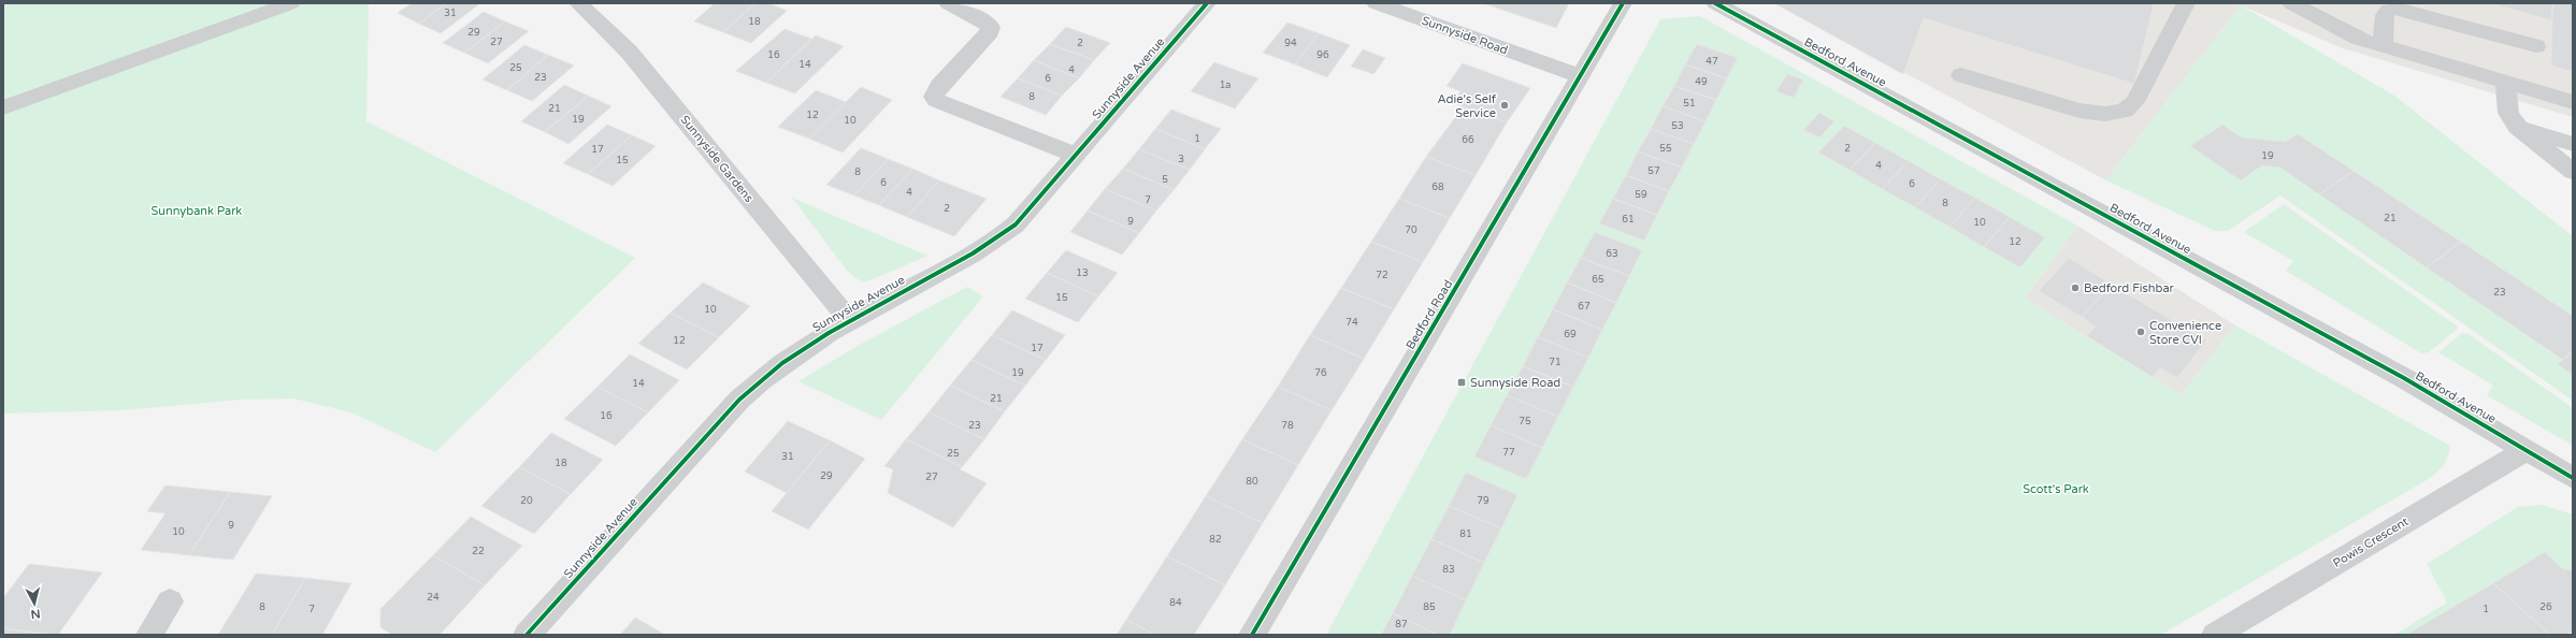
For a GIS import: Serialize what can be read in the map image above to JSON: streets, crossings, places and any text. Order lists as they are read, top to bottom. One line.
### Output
{"streets":{"street":["Sunnyside Road","Bedford Avenue","Sunnyside Avenue","Sunnyside Gardens","Bedford Road","Powis Crescent"]},"crossings":[["Sunnyside Road","Bedford Road"],["Bedford Avenue","Powis Crescent"],["Sunnyside Avenue","Sunnyside Gardens"]],"parks":["Sunnybank Park","Scott's Park"],"places":{"other":["Adie's Self Service","Bedford Fishbar","Convenience Store CVI"],"transit":["Sunnyside Road"]},"house_numbers":["31","18","29","27","2","94","16","96","47","14","25","4","23","6","49","1a","8","51","21","12","19","10","53","1","66","55","2","17","19","3","15","4","57","8","5","6","6","68","4","59","7","8","2","21","61","9","10","70","12","63","13","72","65","23","15","67","10","74","69","12","17","71","19","76","14","21","16","75","23","78","77","25","31","18","29","27","80","20","79","9","10","81","82","22","83","24","84","8","85","26","7","1","87"],"north":"bottom"}
